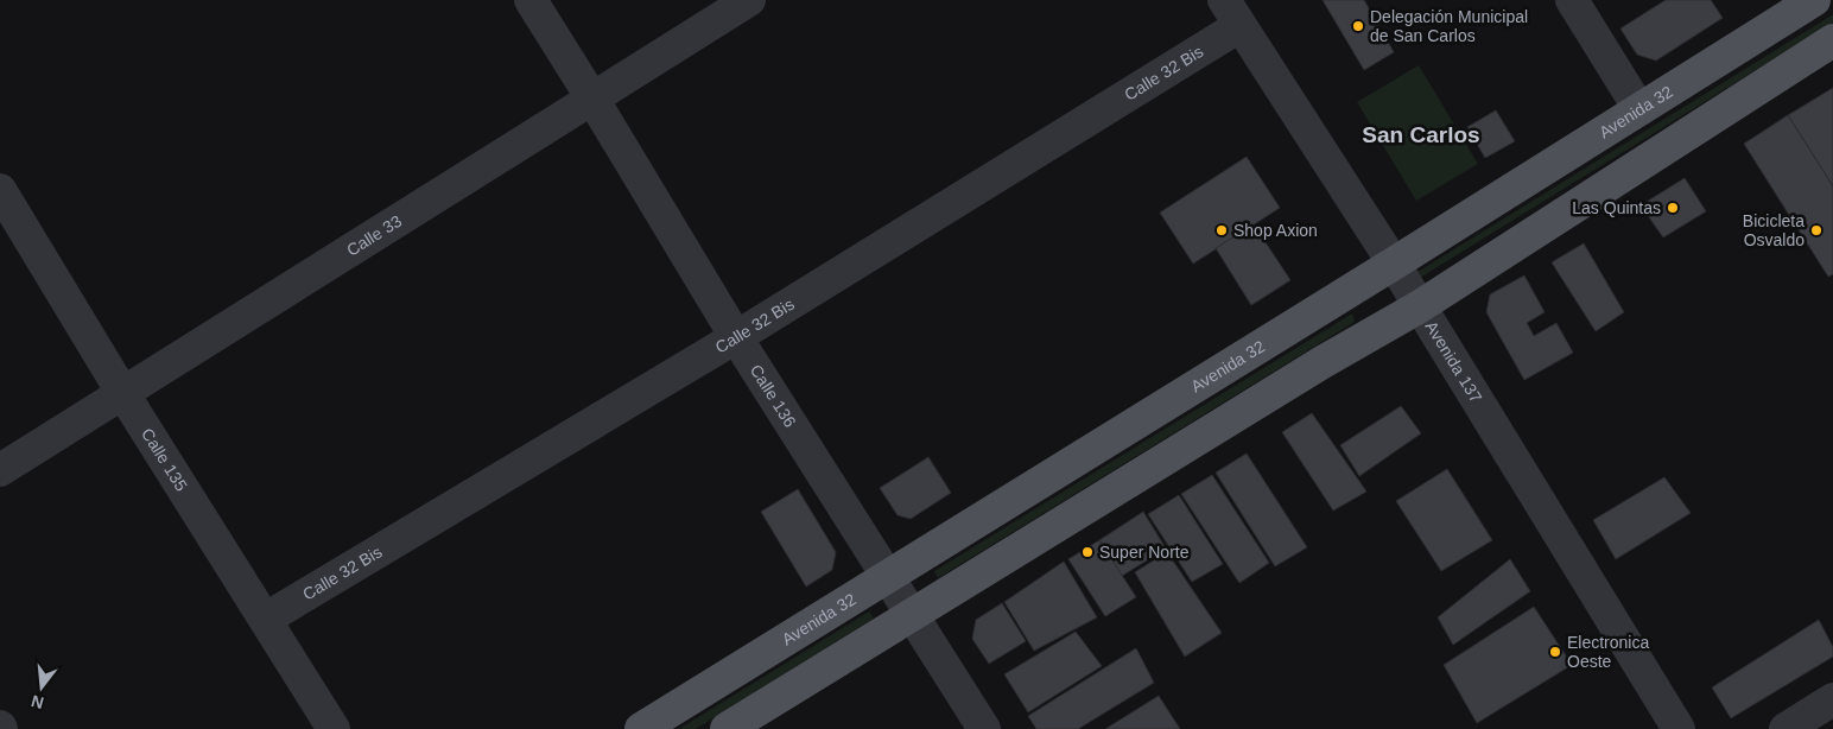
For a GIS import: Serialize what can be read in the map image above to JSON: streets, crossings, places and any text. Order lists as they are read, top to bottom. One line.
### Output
{"streets":{"main road":["Avenida 32"],"street":["Calle 32 Bis","Calle 33","Avenida 137","Calle 136","Calle 135"]},"crossings":[["Calle 32 Bis","Avenida 137"],["Calle 32 Bis","Calle 136"],["Calle 32 Bis","Calle 135"],["Avenida 32","Avenida 137"],["Avenida 32","Calle 136"],["Calle 33","Calle 136"],["Calle 33","Calle 135"]],"districts":["San Carlos"],"places":["Delegación Municipal de San Carlos","Las Quintas","Shop Axion","Bicicleta Osvaldo","Super Norte","Electronica Oeste"],"north":"bottom"}
